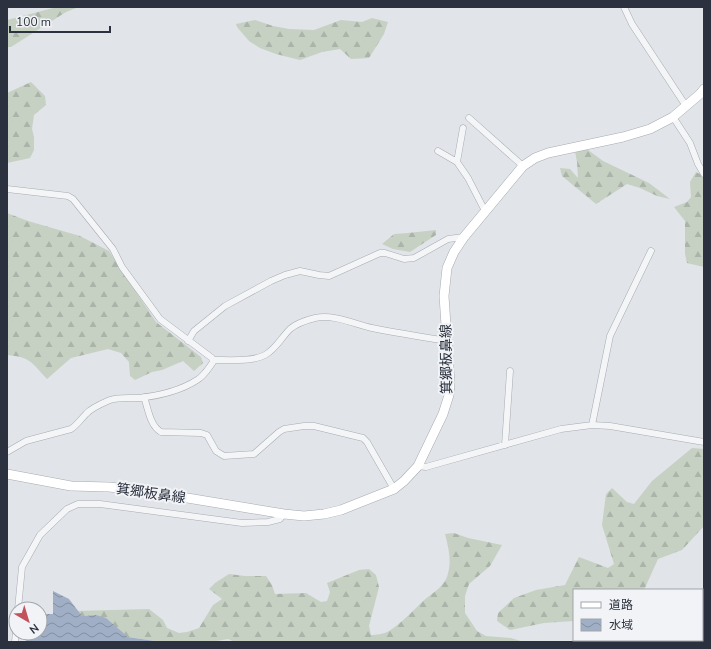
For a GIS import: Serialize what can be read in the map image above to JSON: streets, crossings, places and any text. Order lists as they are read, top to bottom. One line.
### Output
{"streets":{"main road":["箕郷板鼻線"]},"legend":["道路","水域"],"scale_bar":"100 m","north":"bottom right"}
